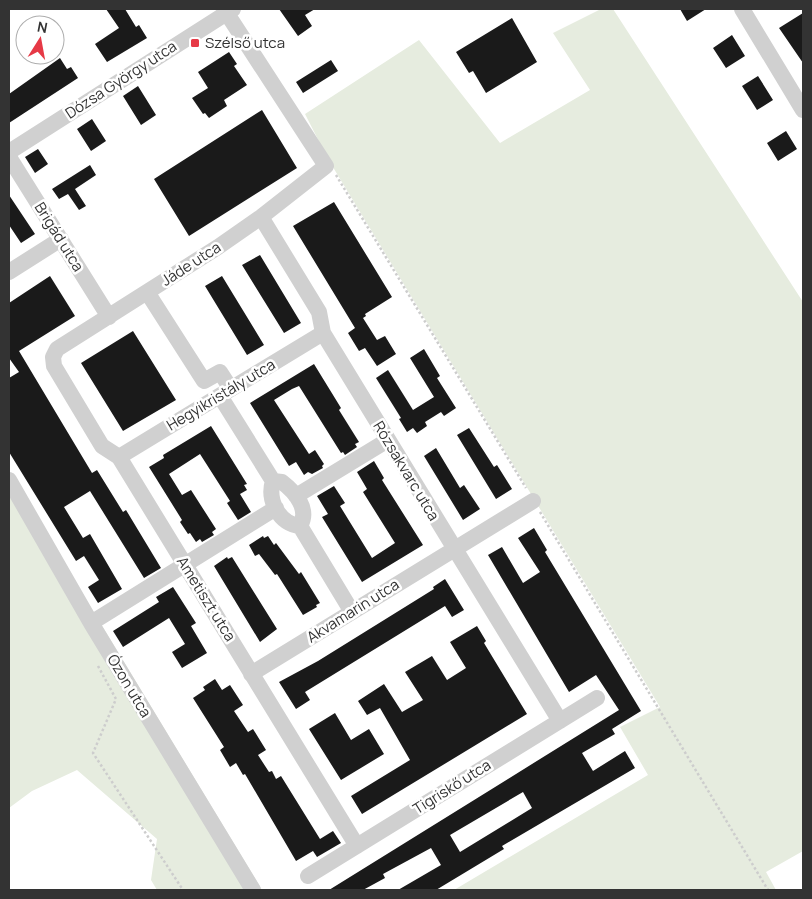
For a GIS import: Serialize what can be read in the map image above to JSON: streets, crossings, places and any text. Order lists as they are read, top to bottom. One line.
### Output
{"streets":{"street":["Dózsa György utca","Brigád utca","Jáde utca","Hegyikristály utca","Rózsakvarc utca","Ametiszt utca","Akvamarin utca","Ózon utca","Tigriskő utca"]},"crossings":[["Brigád utca","Jáde utca"],["Jáde utca","Rózsakvarc utca"],["Jáde utca","Ametiszt utca"],["Hegyikristály utca","Rózsakvarc utca"],["Hegyikristály utca","Ametiszt utca"],["Rózsakvarc utca","Akvamarin utca"],["Rózsakvarc utca","Tigriskő utca"],["Ametiszt utca","Akvamarin utca"],["Ametiszt utca","Tigriskő utca"]],"places":{"transit":["Szélső utca"]},"north":"top"}
